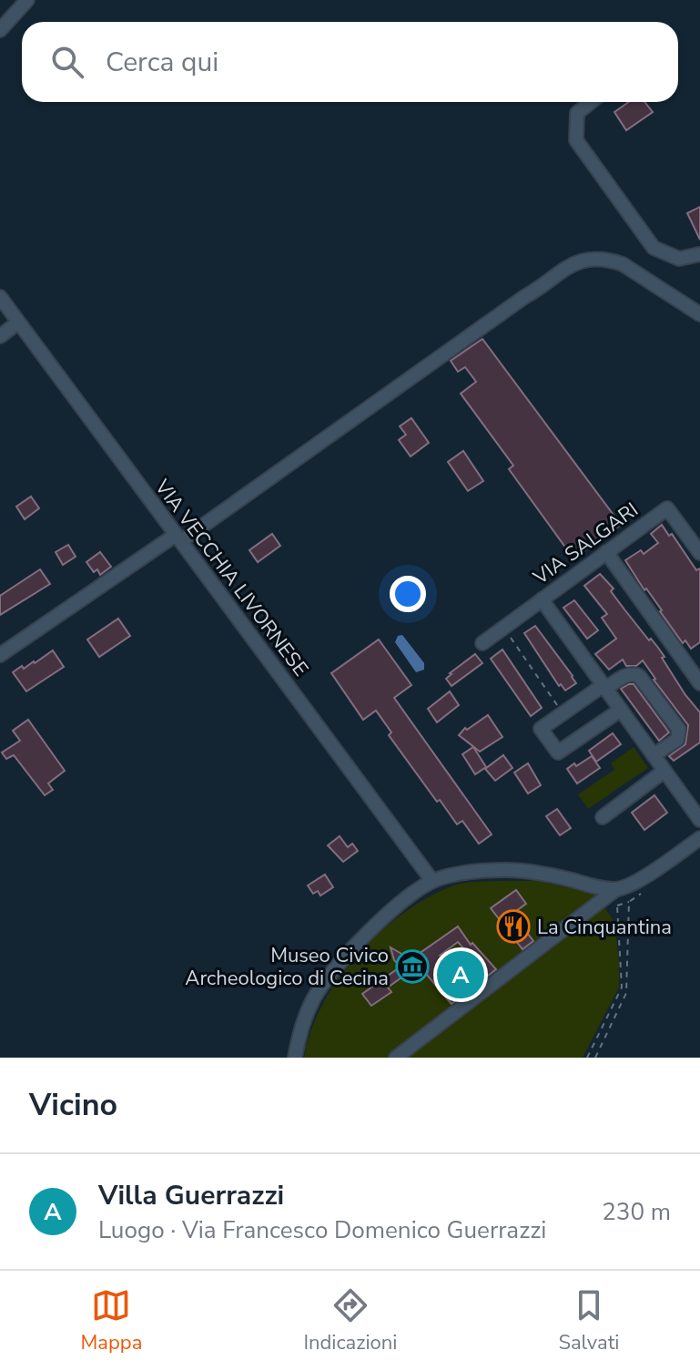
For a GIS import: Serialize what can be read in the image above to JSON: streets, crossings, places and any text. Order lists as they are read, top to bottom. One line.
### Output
{"streets":{"street":["VIA SALGARI","VIA VECCHIA LIVORNESE"]},"places":{"restaurant":["La Cinquantina"],"museum":["Museo Civico Archeologico di Cecina"]},"page":{"search":"Cerca qui","pins":"A","heading":"Vicino","list":[{"mark":"A","name":"Villa Guerrazzi","note":"Luogo · Via Francesco Domenico Guerrazzi","value":"230 m"}],"nav":["Mappa","Indicazioni","Salvati"]}}
